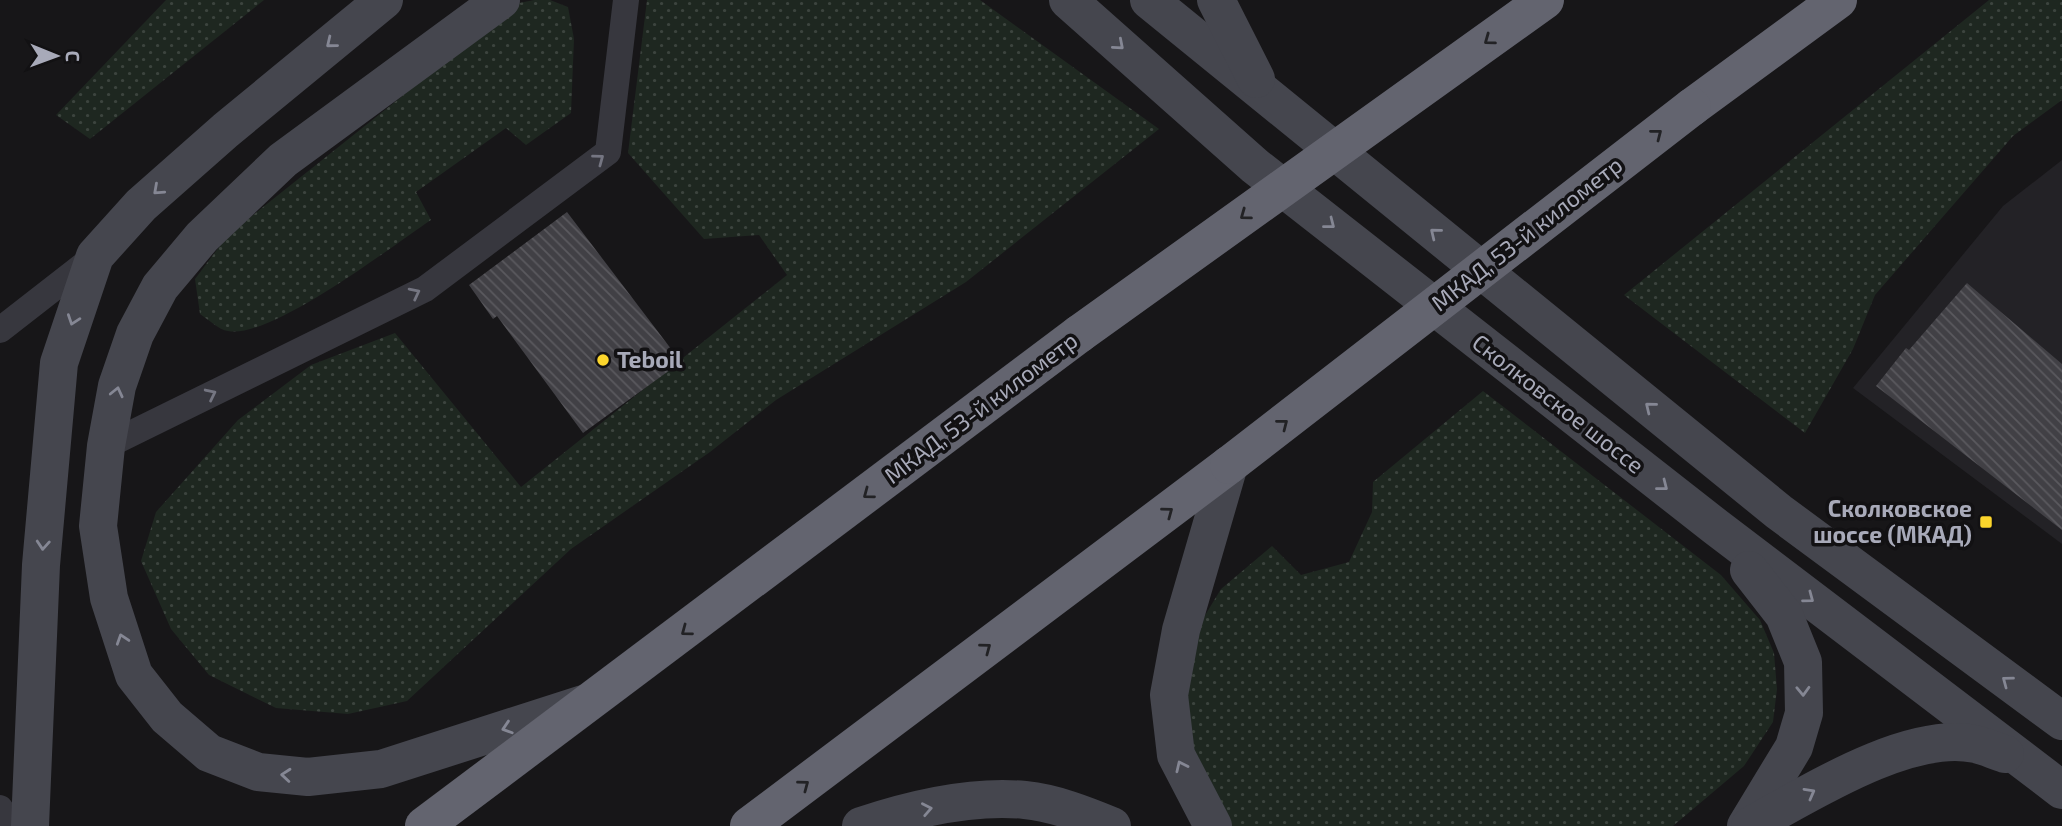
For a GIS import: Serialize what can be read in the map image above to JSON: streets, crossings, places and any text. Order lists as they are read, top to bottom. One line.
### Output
{"streets":{"highway":["МКАД, 53-й километр"],"main road":["Сколковское шоссе"]},"places":{"other":["Teboil"],"transit":["Сколковское шоссе (МКАД)"]},"north":"right"}
